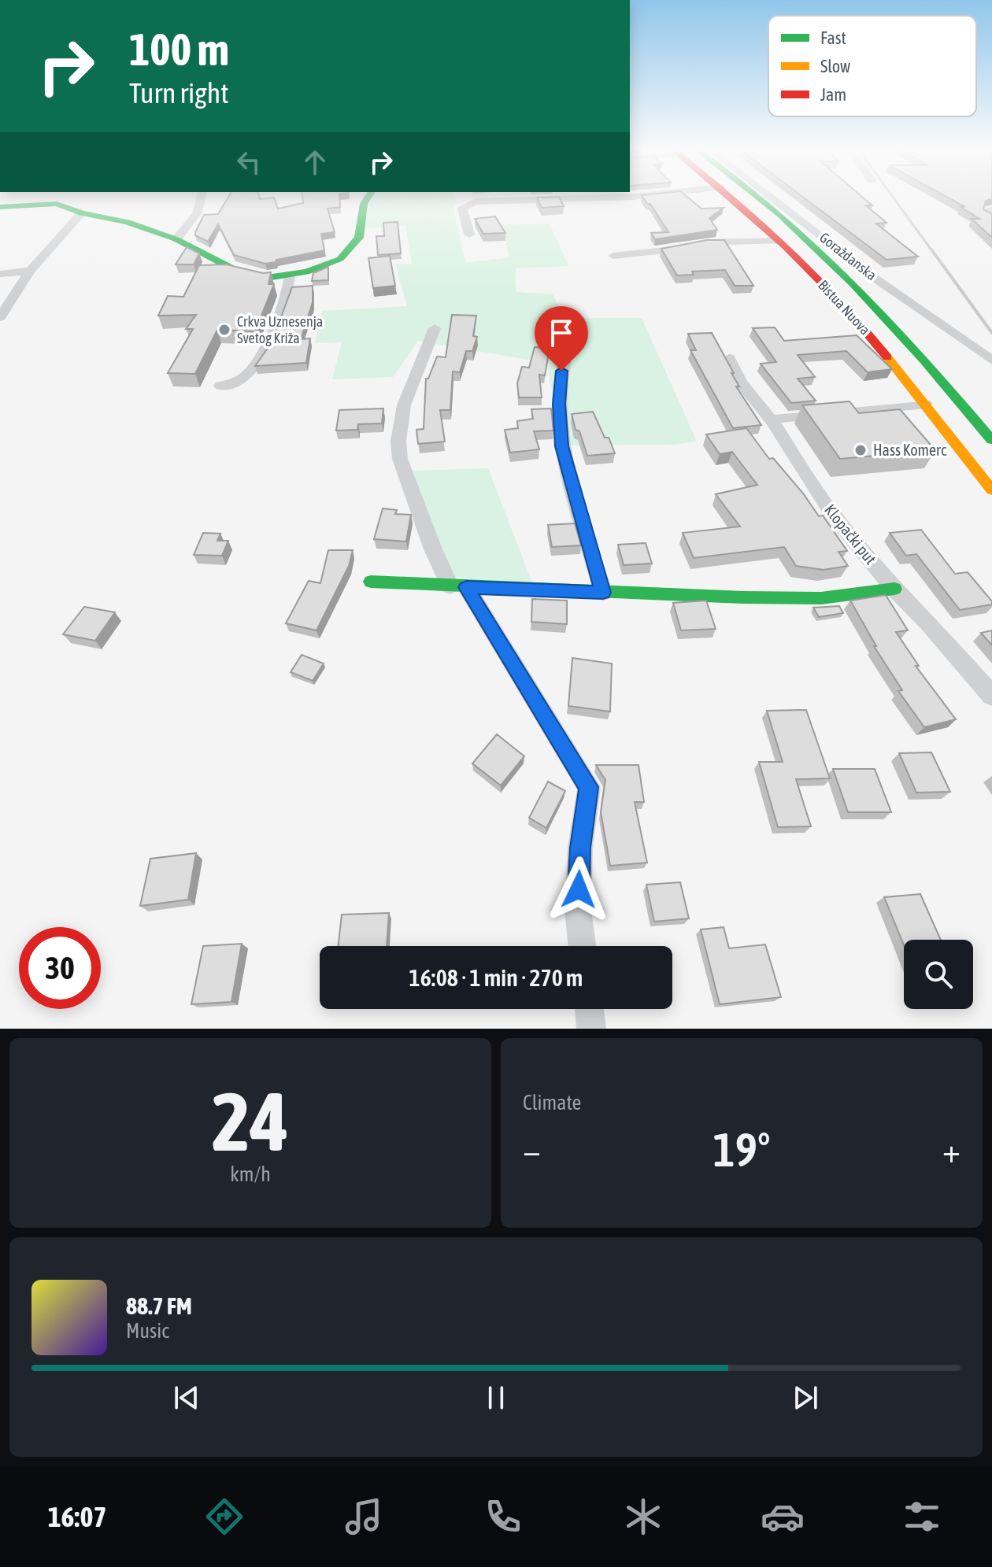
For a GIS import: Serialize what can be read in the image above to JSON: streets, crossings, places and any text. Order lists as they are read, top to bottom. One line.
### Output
{"streets":{"main road":["Bistua Nuova"],"street":["Goraždanska","Klopački put"]},"places":["Crkva Uznesenja Svetog Križa","Hass Komerc"],"legend":["Fast","Slow","Jam"],"page":{"turn":["100 m","Turn right"],"limit":"30","trip":"16:08 · 1 min · 270 m","tile":[["24","km/h"],"Climate"],"heat":["−","19°","+"],"song":["88.7 FM","Music"],"tabs":"16:07"}}
